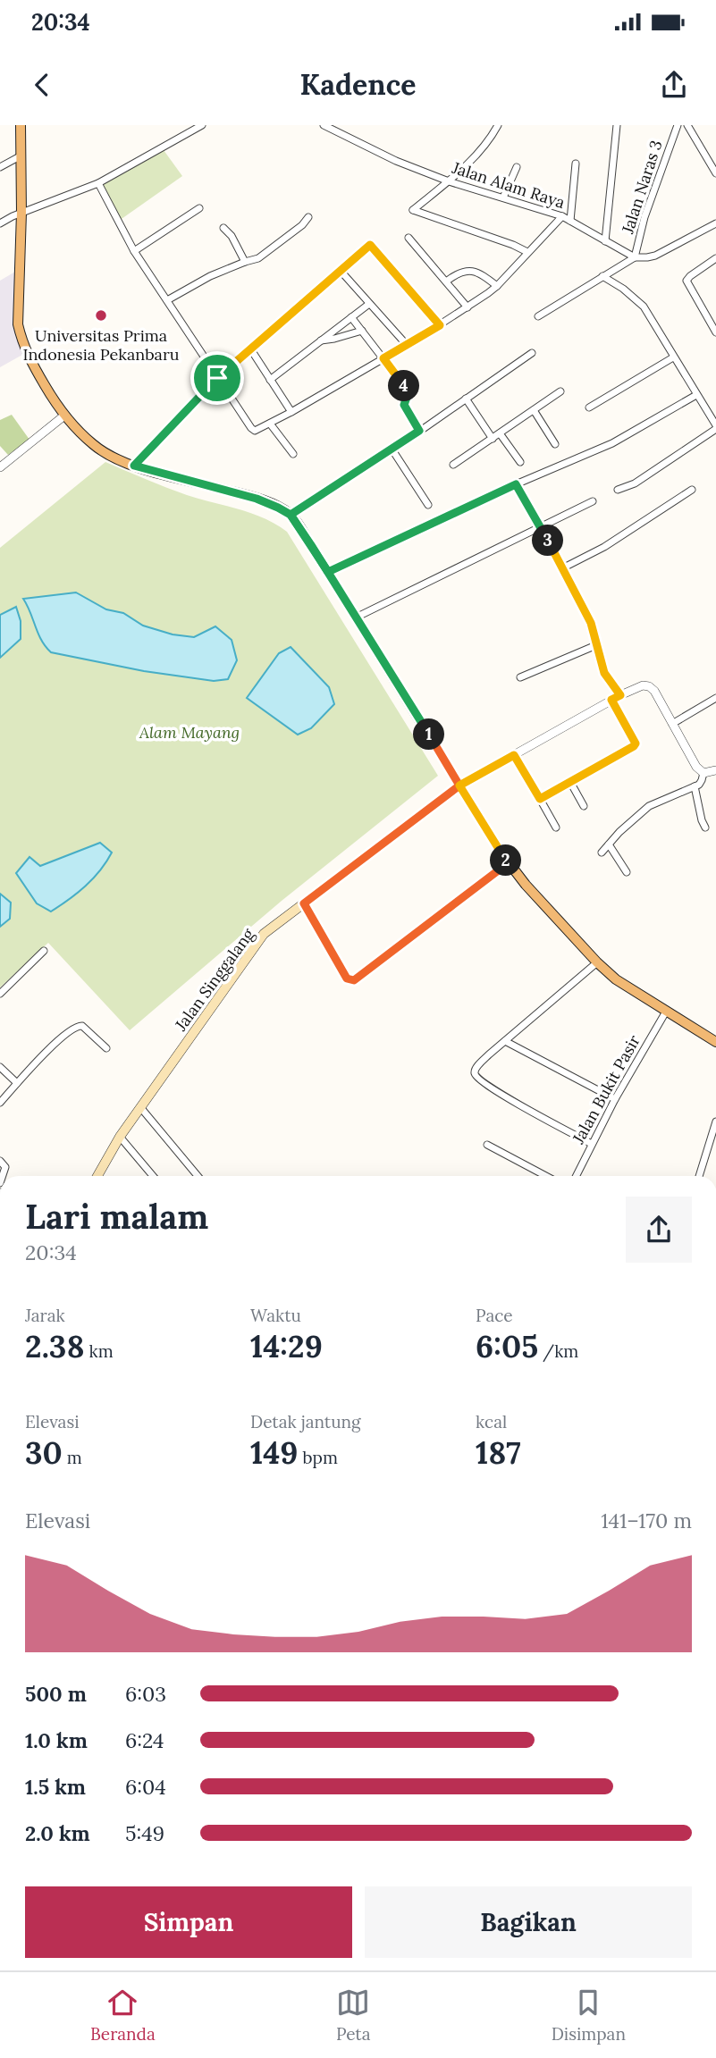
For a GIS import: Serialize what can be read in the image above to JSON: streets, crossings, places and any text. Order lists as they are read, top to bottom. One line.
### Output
{"streets":{"main road":["Jalan Singgalang"],"street":["Jalan Alam Raya","Jalan Naras 3","Jalan Bukit Pasir"]},"crossings":[["Jalan Alam Raya","Jalan Naras 3"]],"parks":["Alam Mayang"],"places":["Universitas Prima Indonesia Pekanbaru"],"page":{"status":"20:34","header":"Kadence","pins":["4","3","1","2"],"heading":["Lari malam","20:34"],"stats":[["Jarak","2.38 km"],["Waktu","14:29"],["Pace","6:05 /km"],["Elevasi","30 m"],["Detak jantung","149 bpm"],["kcal","187"]],"chart":["Elevasi","141–170 m"],"list":[{"name":"500 m","note":"6:03"},{"name":"1.0 km","note":"6:24"},{"name":"1.5 km","note":"6:04"},{"name":"2.0 km","note":"5:49"}],"buttons":["Simpan","Bagikan"],"tabs":["Beranda","Peta","Disimpan"]}}
